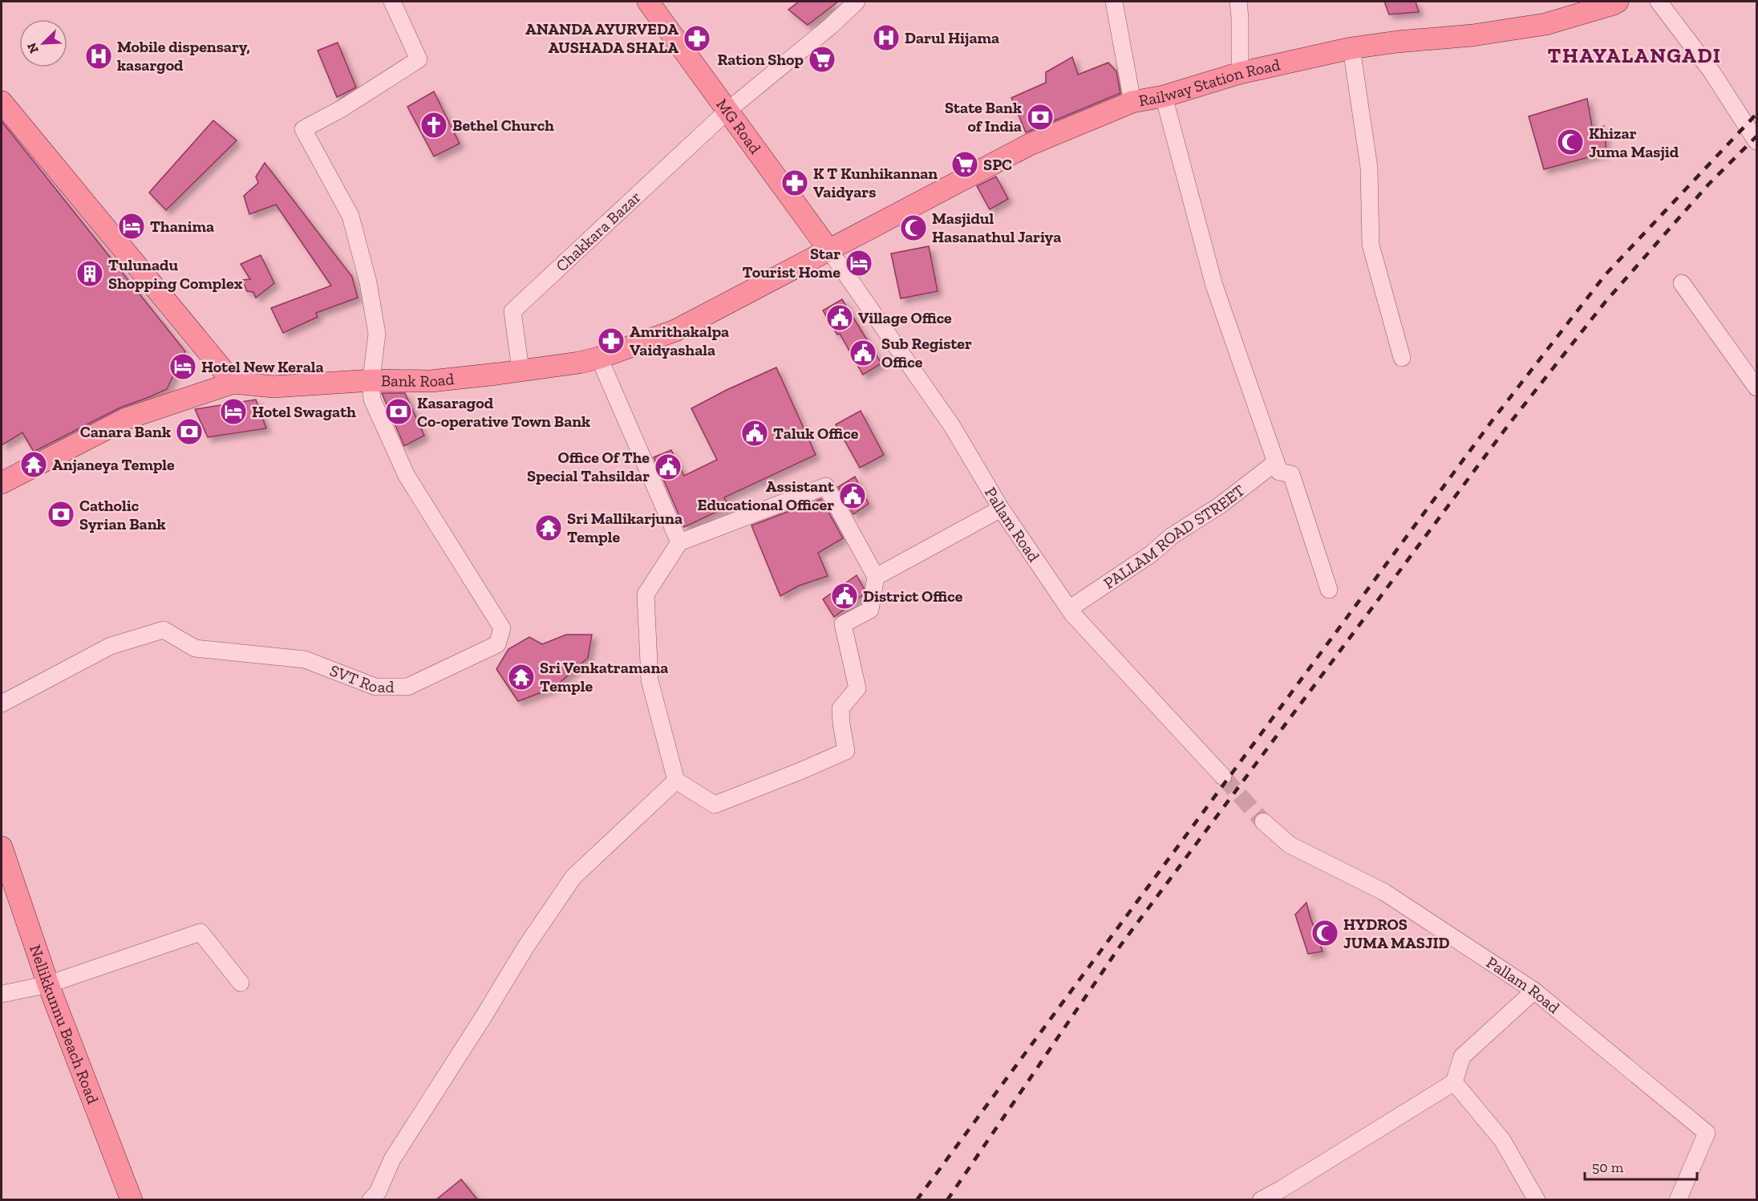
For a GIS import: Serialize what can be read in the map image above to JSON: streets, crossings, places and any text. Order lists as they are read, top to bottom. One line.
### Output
{"streets":{"main road":["Railway Station Road","MG Road","Bank Road","Nellikkunnu Beach Road"],"street":["Chakkara Bazar","Pallam Road","PALLAM ROAD STREET","SVT Road"]},"crossings":[["Railway Station Road","MG Road"],["Railway Station Road","Bank Road"],["Railway Station Road","Pallam Road"],["MG Road","Chakkara Bazar"],["MG Road","Bank Road"],["MG Road","Pallam Road"],["Chakkara Bazar","Bank Road"],["Bank Road","Pallam Road"],["Bank Road","SVT Road"],["Pallam Road","PALLAM ROAD STREET"]],"districts":["THAYALANGADI"],"places":{"hospital":["Darul Hijama","Mobile dispensary, kasargod"],"pharmacy":["ANANDA AYURVEDA AUSHADA SHALA","K T Kunhikannan Vaidyars","Amrithakalpa Vaidyashala"],"supermarket":["Ration Shop","SPC"],"bank":["State Bank of India","Kasaragod Co-operative Town Bank","Canara Bank","Catholic Syrian Bank"],"church":["Bethel Church"],"mosque":["Khizar Juma Masjid","Masjidul Hasanathul Jariya","HYDROS JUMA MASJID"],"hotel":["Thanima","Star Tourist Home","Hotel New Kerala","Hotel Swagath"],"building":["Tulunadu Shopping Complex"],"public building":["Village Office","Sub Register Office","Taluk Office","Office Of The Special Tahsildar","Assistant Educational Officer","District Office"],"temple":["Anjaneya Temple","Sri Mallikarjuna Temple","Sri Venkatramana Temple"]},"scale_bar":"50 m","north":"bottom left"}
